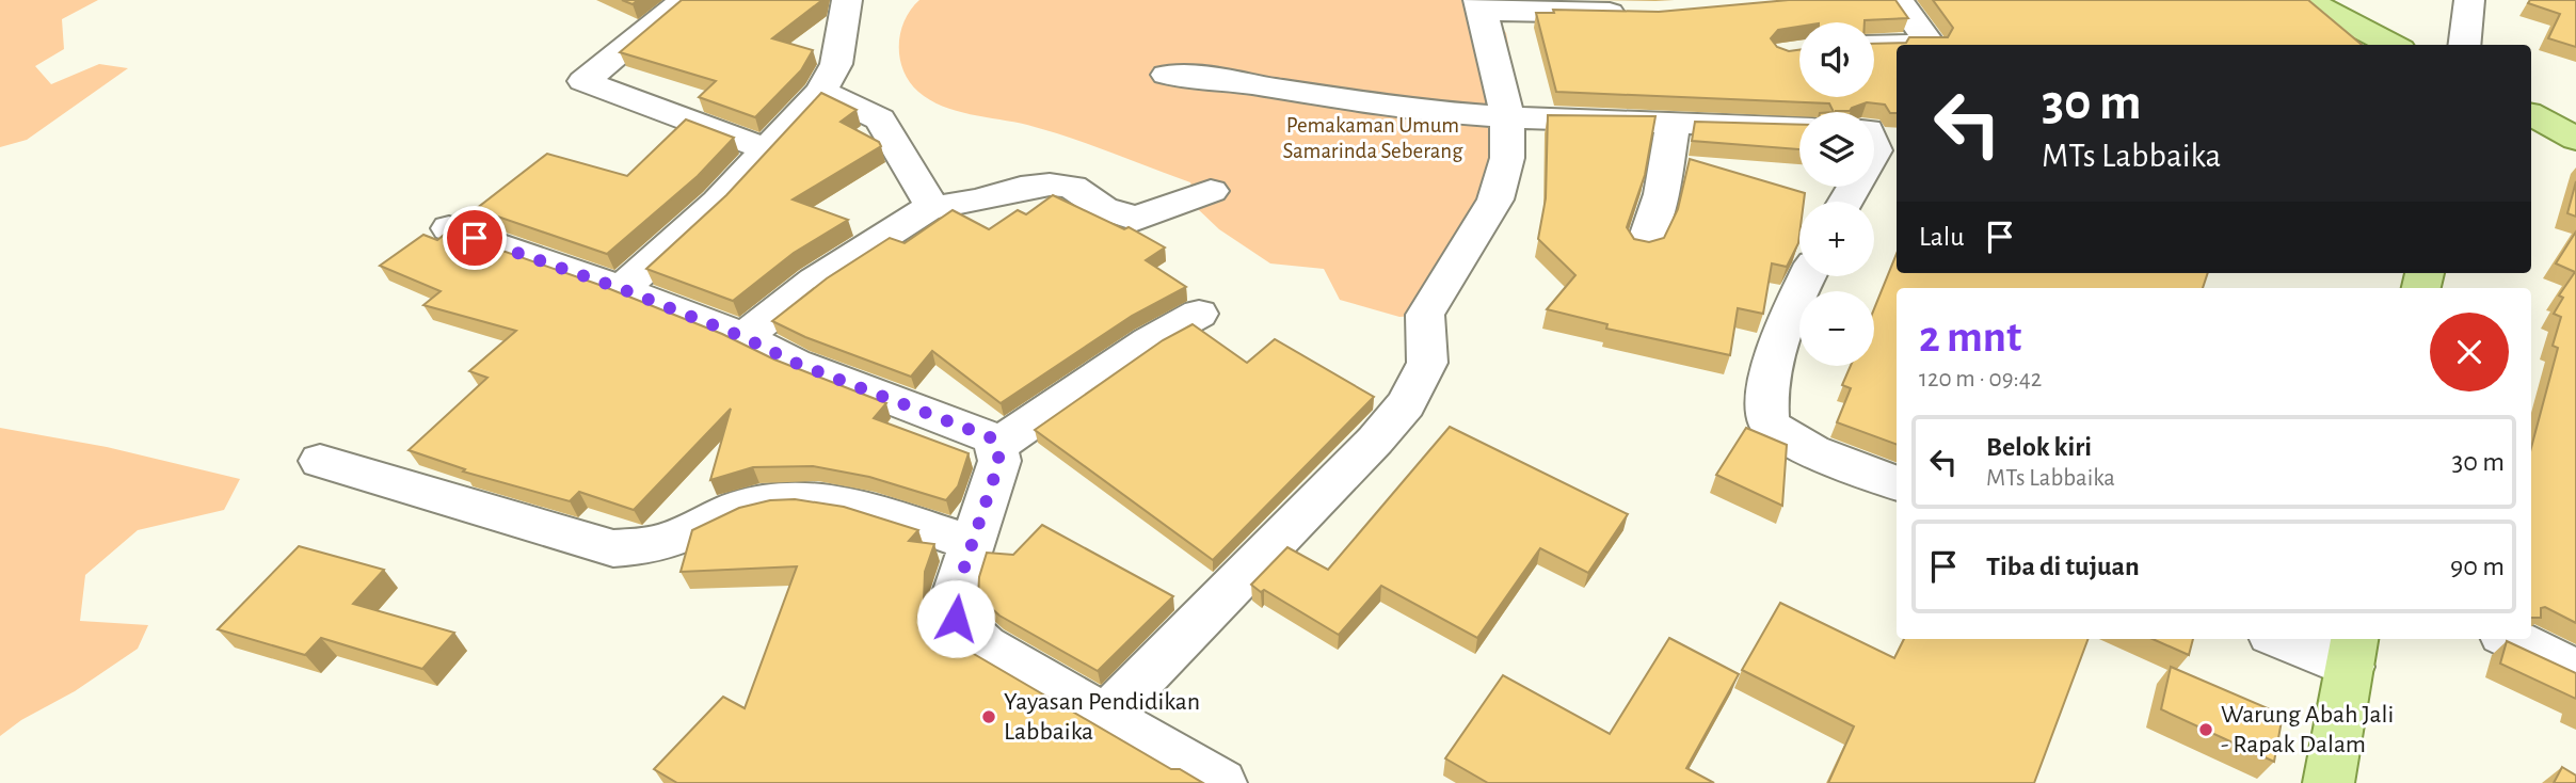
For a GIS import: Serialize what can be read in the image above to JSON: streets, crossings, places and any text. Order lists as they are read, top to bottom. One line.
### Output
{"parks":["Pemakaman Umum Samarinda Seberang"],"places":["Yayasan Pendidikan Labbaika","Warung Abah Jali - Rapak Dalam"],"page":{"map_buttons":["+","−"],"turn":["30 m","MTs Labbaika"],"then":"Lalu","heading":["2 mnt","120 m · 09:42"],"list":[{"name":"Belok kiri","note":"MTs Labbaika","value":"30 m"},{"name":"Tiba di tujuan","value":"90 m"}]}}
